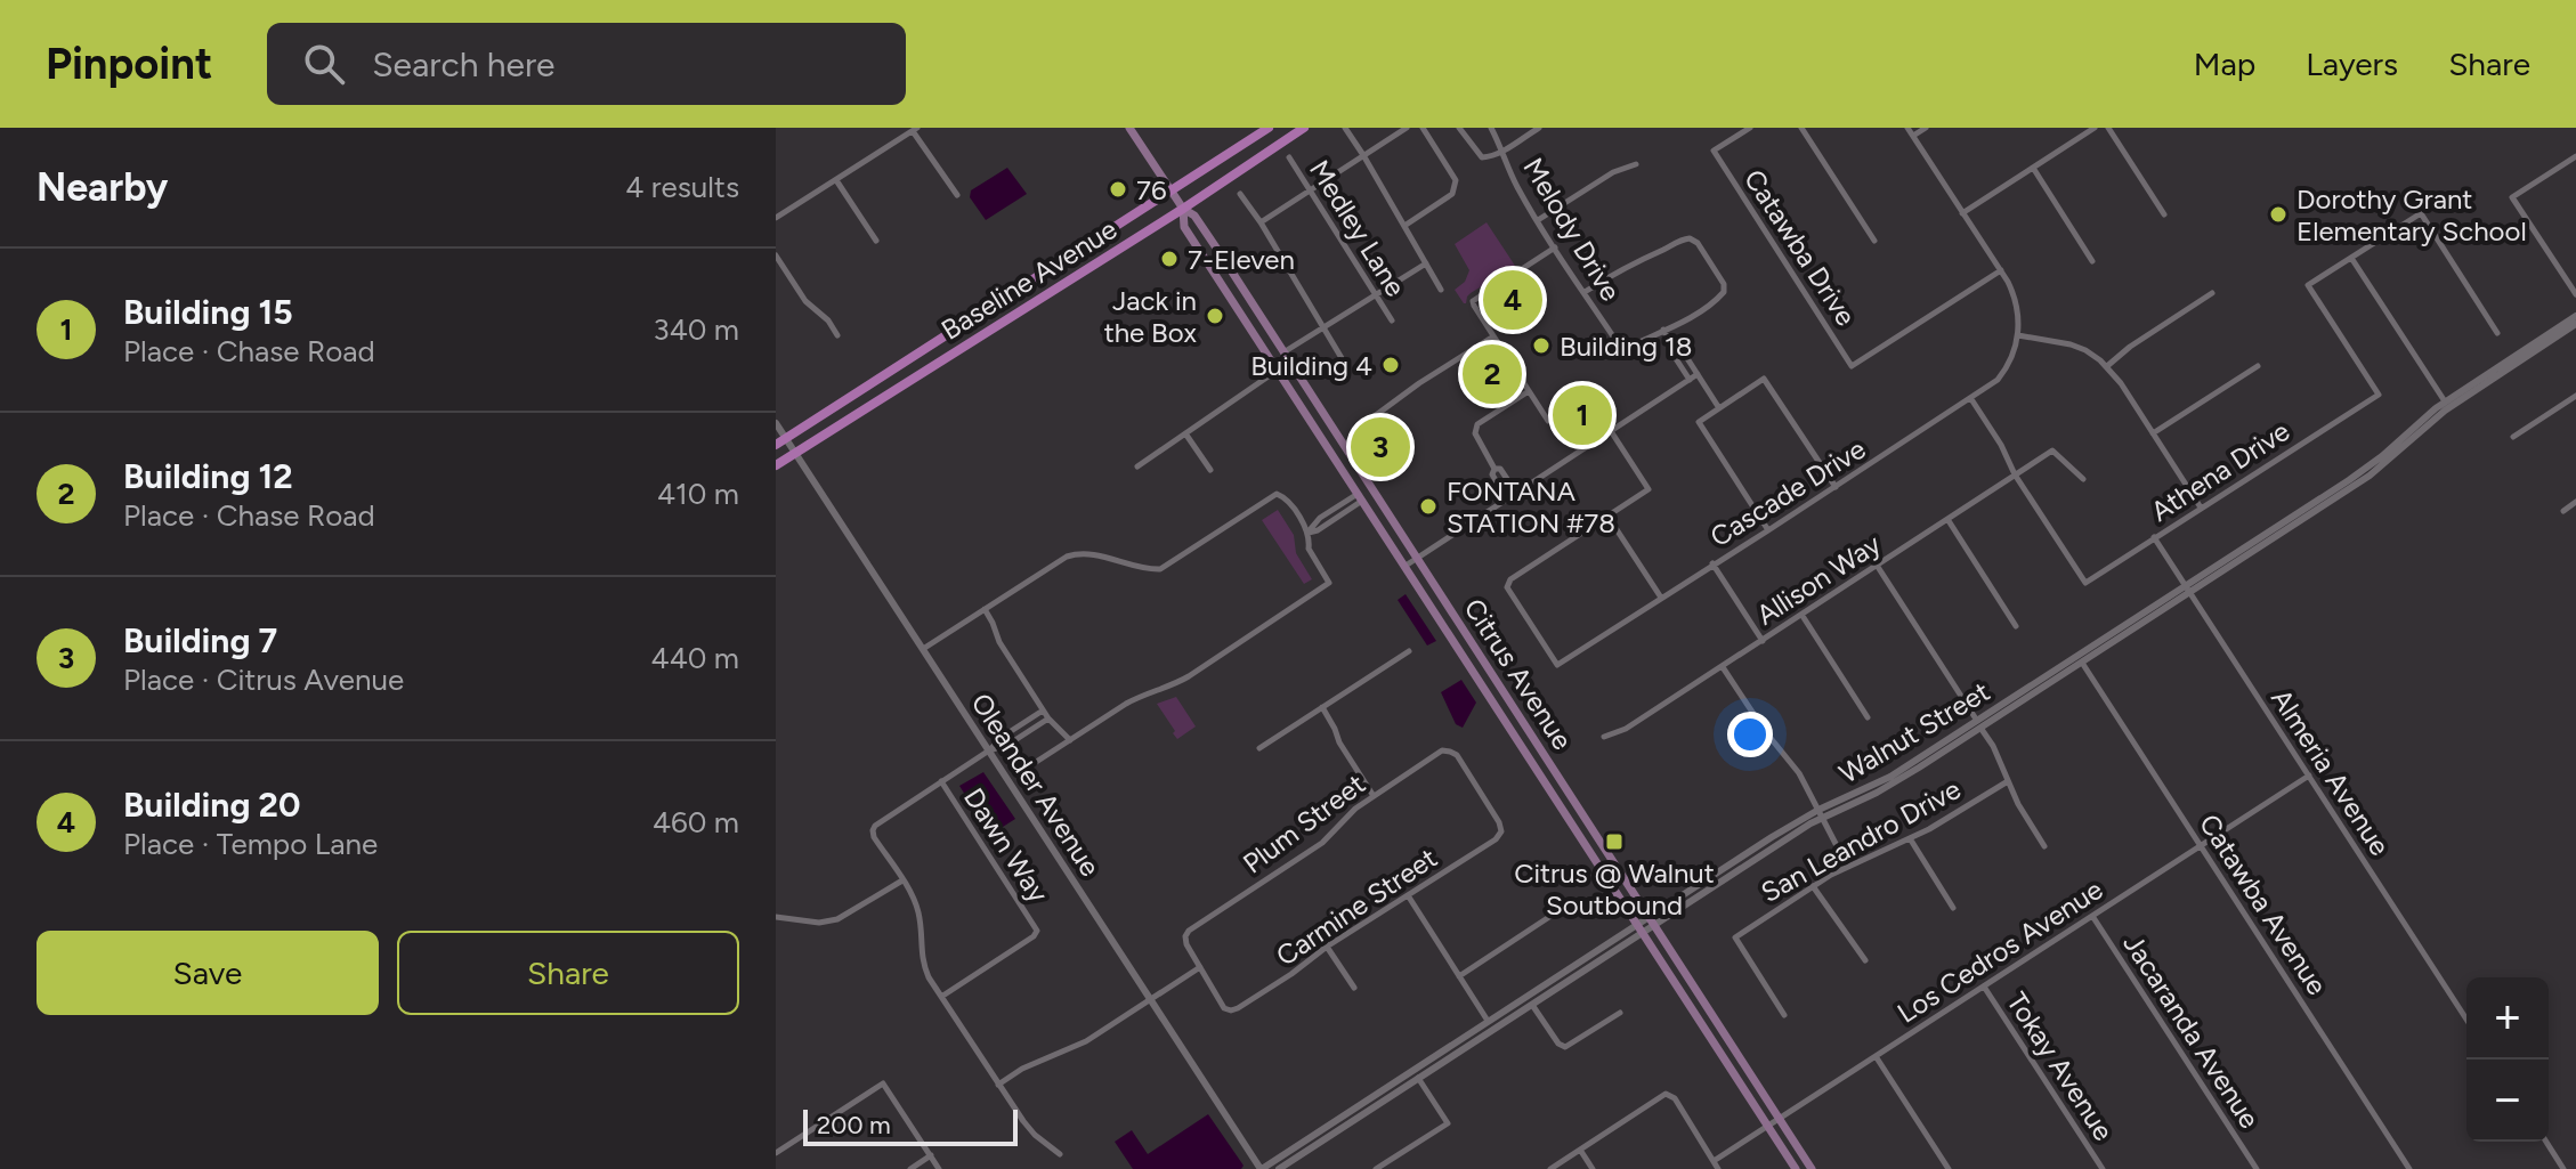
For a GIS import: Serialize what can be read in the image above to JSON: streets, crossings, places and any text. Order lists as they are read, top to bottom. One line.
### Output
{"streets":{"main road":["Baseline Avenue","Citrus Avenue"],"street":["Medley Lane","Melody Drive","Catawba Drive","Athena Drive","Cascade Drive","Allison Way","Walnut Street","Almeria Avenue","Oleander Avenue","Plum Street","San Leandro Drive","Dawn Way","Catawba Avenue","Carmine Street","Los Cedros Avenue","Jacaranda Avenue","Tokay Avenue"]},"crossings":[["Baseline Avenue","Citrus Avenue"],["Baseline Avenue","Oleander Avenue"],["Athena Drive","Allison Way"],["Athena Drive","Almeria Avenue"],["Citrus Avenue","Walnut Street"],["Citrus Avenue","Los Cedros Avenue"],["Walnut Street","Almeria Avenue"],["Walnut Street","Oleander Avenue"],["Walnut Street","Catawba Avenue"],["Almeria Avenue","Los Cedros Avenue"],["Plum Street","Carmine Street"],["Catawba Avenue","Los Cedros Avenue"],["Los Cedros Avenue","Jacaranda Avenue"],["Los Cedros Avenue","Tokay Avenue"]],"places":{"other":["76","Dorothy Grant Elementary School","7-Eleven","Jack in the Box","Building 18","Building 4","FONTANA STATION #78"],"transit":["Citrus @ Walnut Soutbound"]},"scale_bar":"200 m","page":{"header":"Pinpoint","search":"Search here","nav":["Map","Layers","Share"],"heading":["Nearby","4 results"],"list":[{"mark":"1","name":"Building 15","note":"Place · Chase Road","value":"340 m"},{"mark":"2","name":"Building 12","note":"Place · Chase Road","value":"410 m"},{"mark":"3","name":"Building 7","note":"Place · Citrus Avenue","value":"440 m"},{"mark":"4","name":"Building 20","note":"Place · Tempo Lane","value":"460 m"}],"pins":["4","2","1","3"],"buttons":["Save","Share"],"map_buttons":["+","−"],"scale":"200 m"}}
